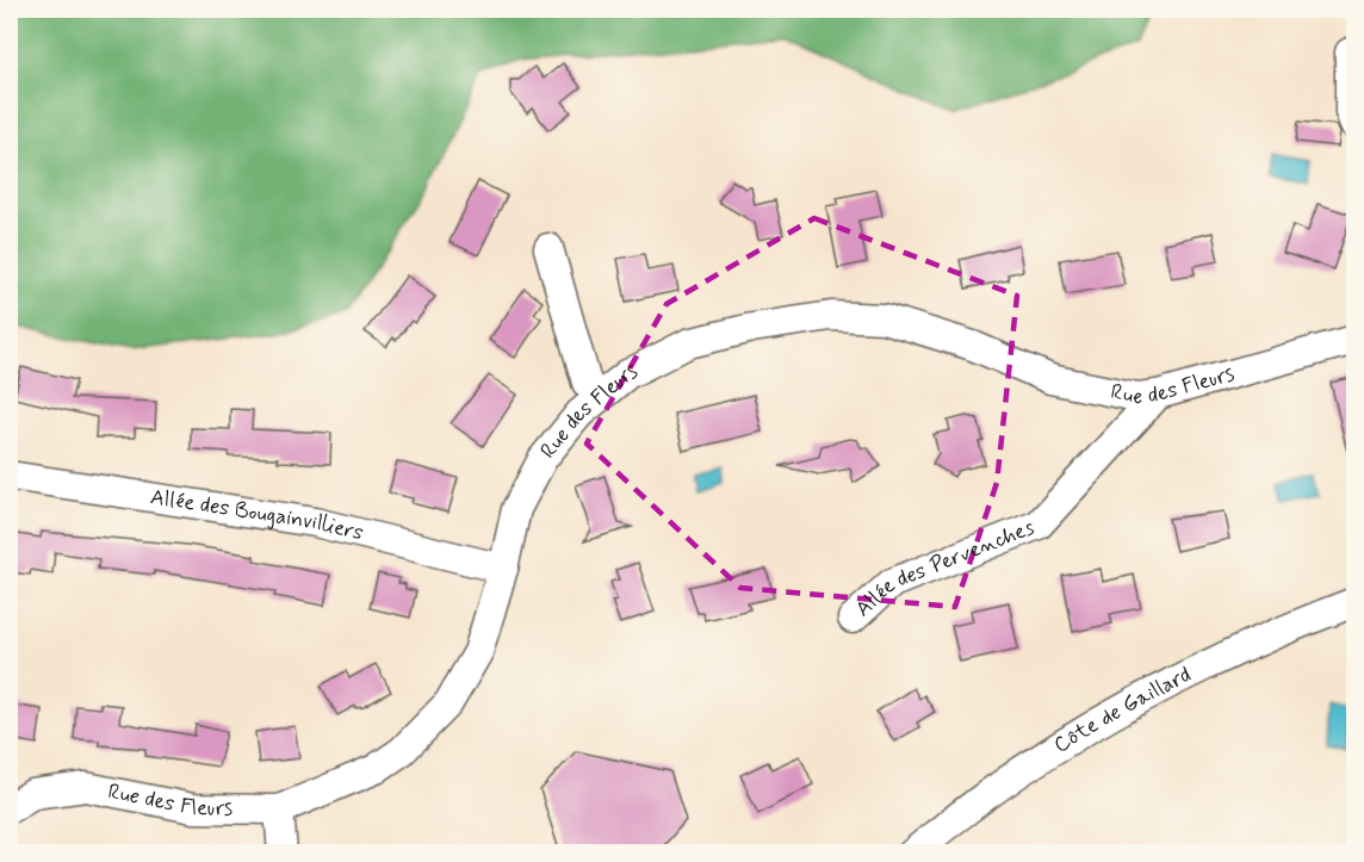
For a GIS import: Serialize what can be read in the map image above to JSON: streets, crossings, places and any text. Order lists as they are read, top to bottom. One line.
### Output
{"streets":{"street":["Rue des Fleurs","Allée des Bougainvilliers","Allée des Pervenches","Côte de Gaillard"]},"crossings":[["Rue des Fleurs","Allée des Bougainvilliers"],["Rue des Fleurs","Allée des Pervenches"]]}
